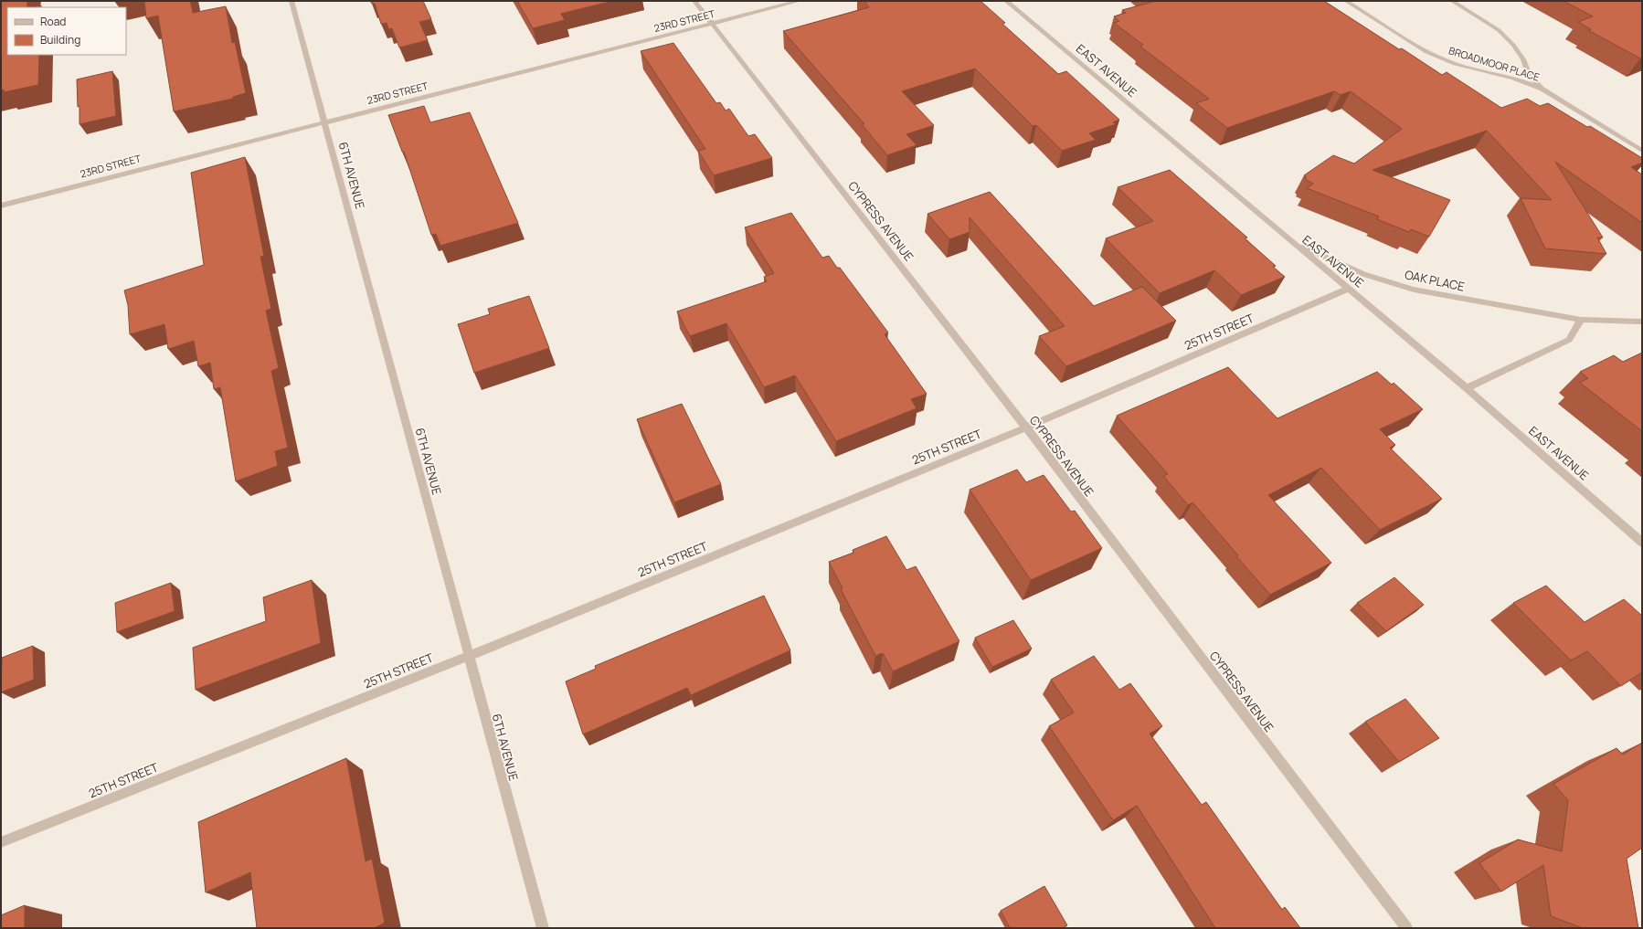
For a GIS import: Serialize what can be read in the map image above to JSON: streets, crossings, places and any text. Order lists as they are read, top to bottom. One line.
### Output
{"streets":{"street":["23RD STREET","BROADMOOR PLACE","EAST AVENUE","6TH AVENUE","CYPRESS AVENUE","OAK PLACE","25TH STREET"]},"crossings":[["23RD STREET","6TH AVENUE"],["23RD STREET","CYPRESS AVENUE"],["EAST AVENUE","OAK PLACE"],["EAST AVENUE","25TH STREET"],["6TH AVENUE","25TH STREET"],["CYPRESS AVENUE","25TH STREET"]],"legend":["Road","Building"]}
